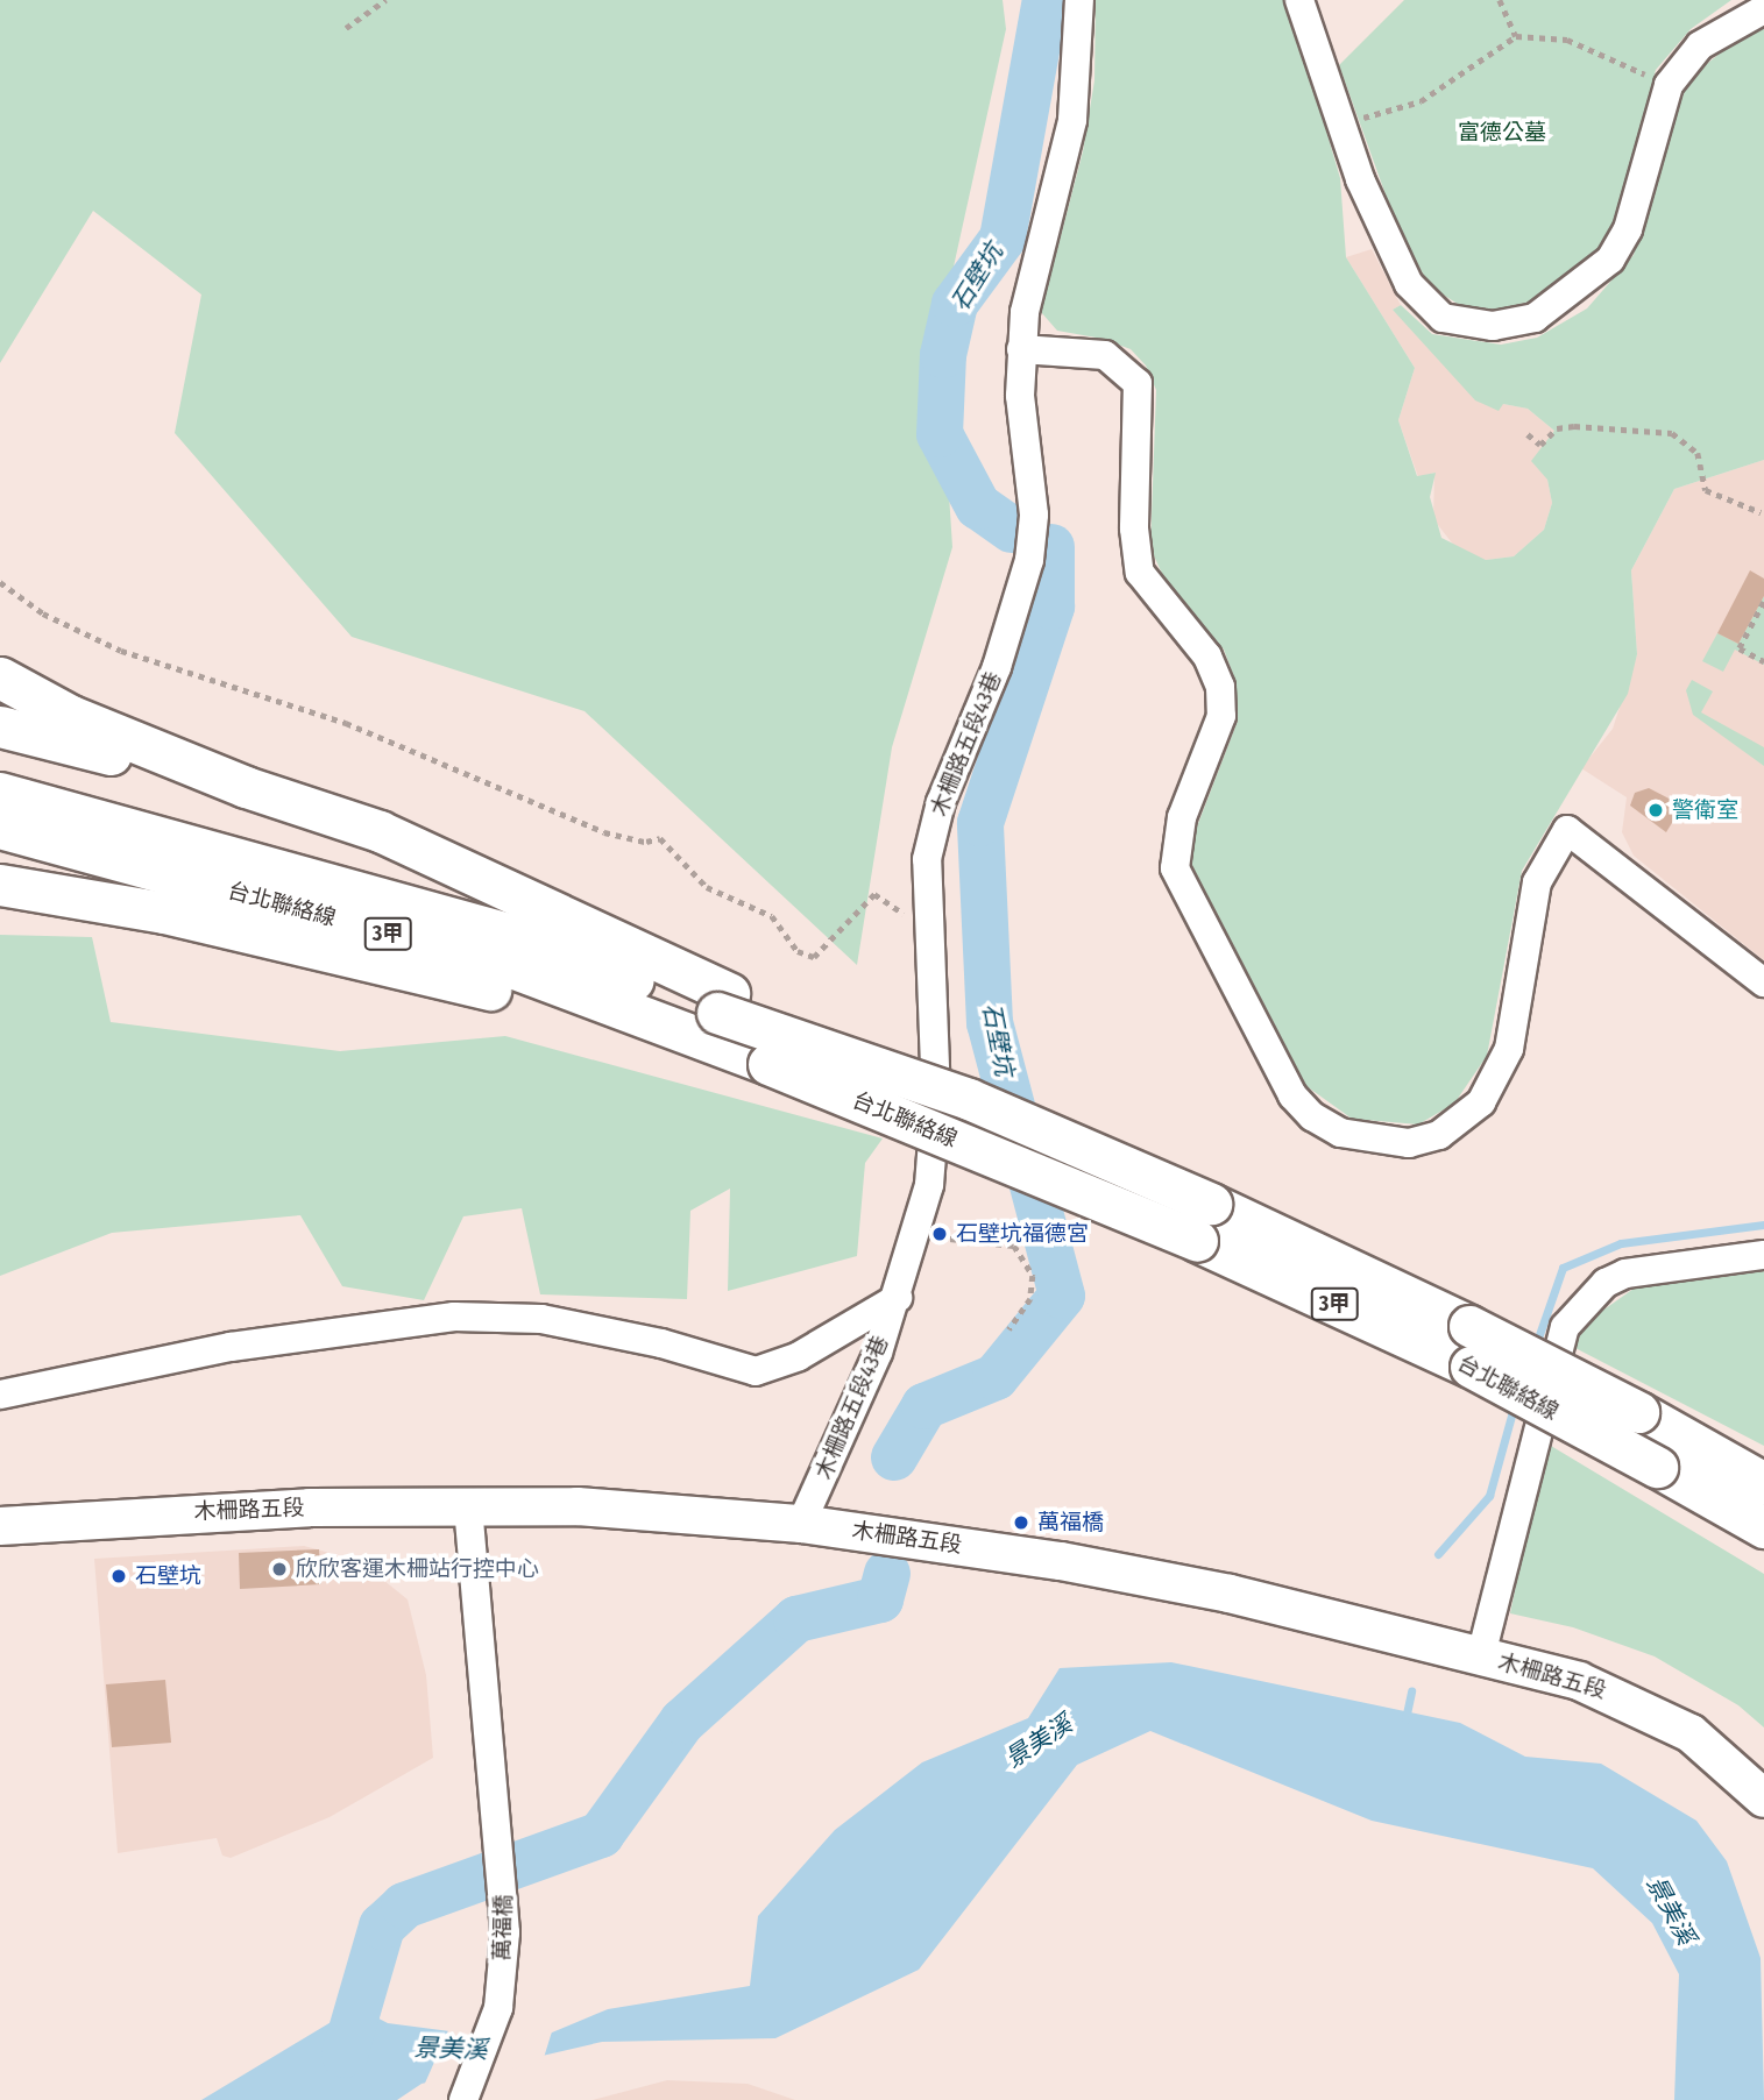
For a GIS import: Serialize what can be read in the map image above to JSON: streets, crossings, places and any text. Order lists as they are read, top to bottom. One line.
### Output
{"streets":{"highway":["台北聯絡線","3甲"],"main road":["木柵路五段"],"street":["木柵路五段43巷","萬福橋"]},"crossings":[["木柵路五段43巷","木柵路五段"],["木柵路五段","萬福橋"]],"water":["石壁坑","景美溪"],"parks":["富德公墓"],"places":["警衛室","石壁坑福德宮","萬福橋","欣欣客運木柵站行控中心","石壁坑"]}
